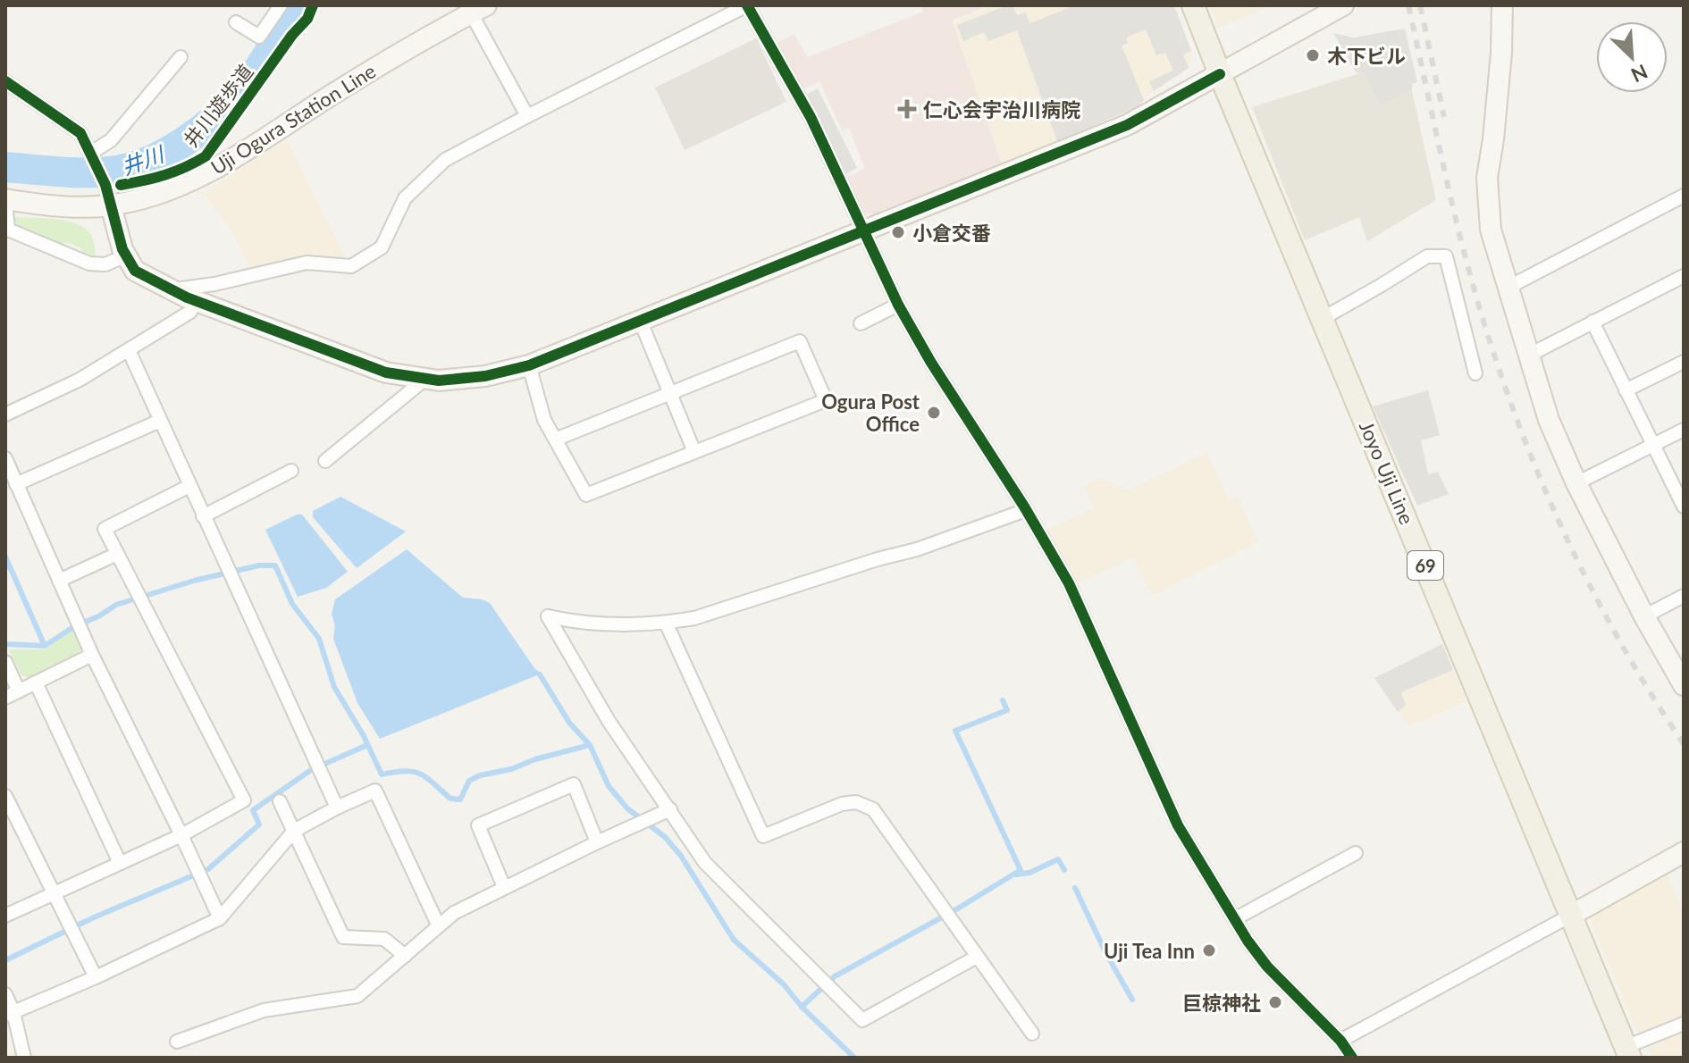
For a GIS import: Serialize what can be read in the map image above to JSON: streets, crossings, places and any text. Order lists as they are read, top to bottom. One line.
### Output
{"streets":{"main road":["Joyo Uji Line","69"],"street":["Uji Ogura Station Line"],"cycle path":["井川遊歩道"]},"water":["井川"],"places":{"other":["木下ビル","小倉交番","Ogura Post Office","Uji Tea Inn","巨椋神社"],"health":["仁心会宇治川病院"]},"north":"bottom right"}
